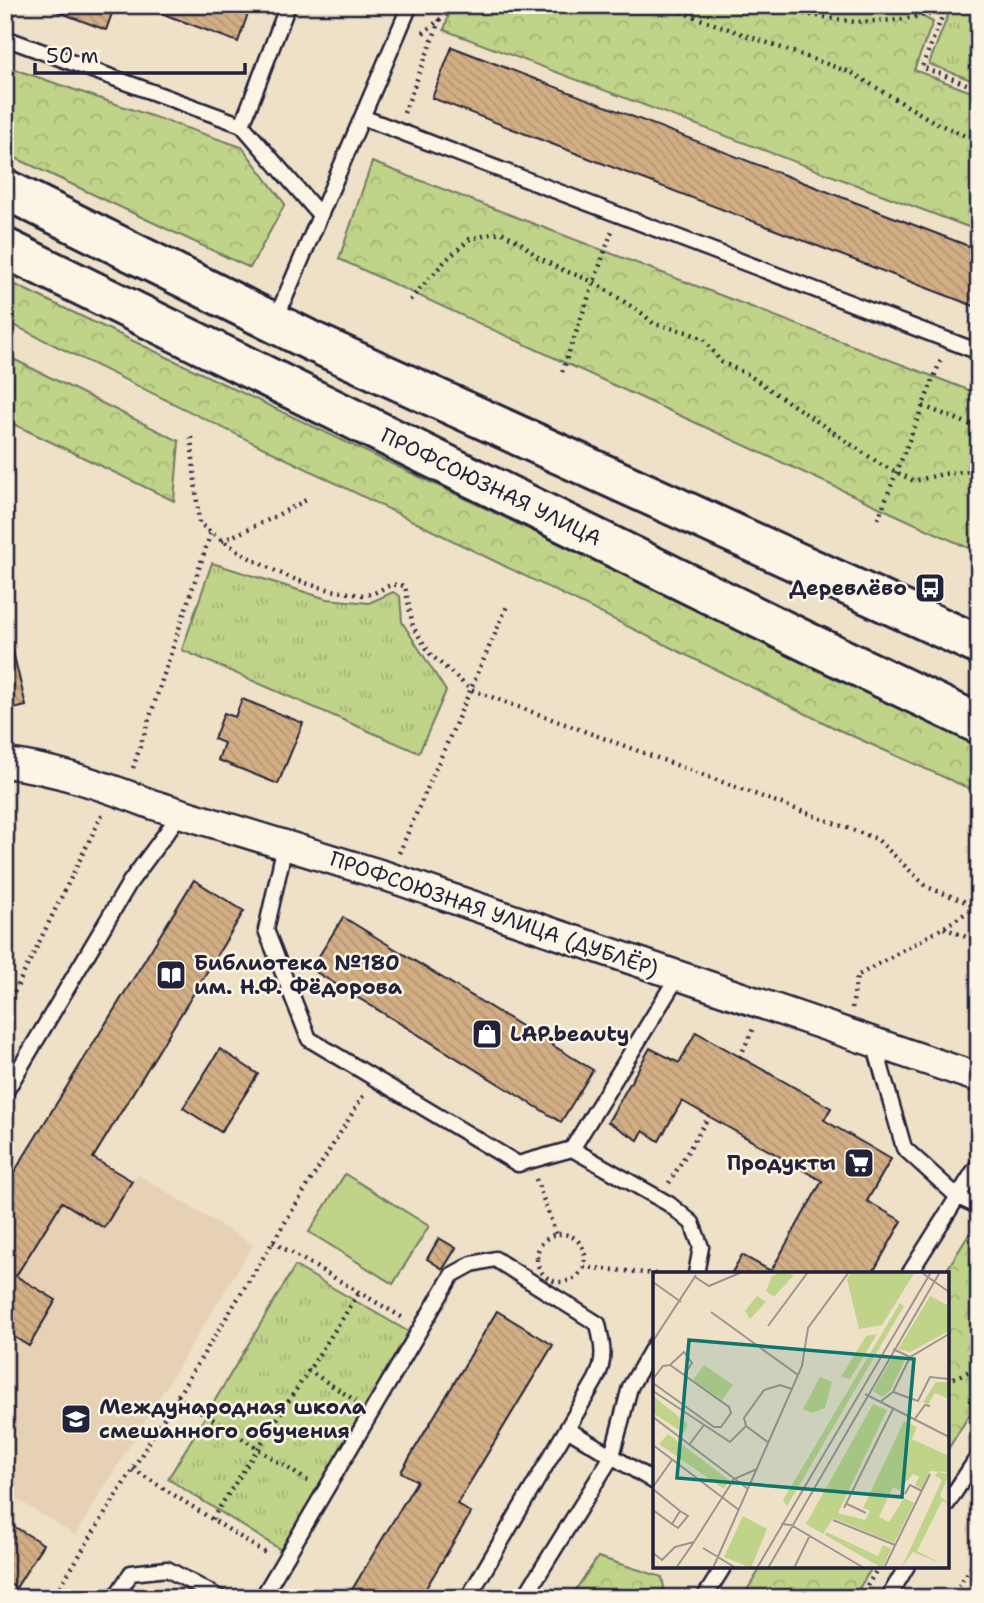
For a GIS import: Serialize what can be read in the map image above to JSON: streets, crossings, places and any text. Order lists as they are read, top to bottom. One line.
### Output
{"streets":{"main road":["ПРОФСОЮЗНАЯ УЛИЦА"],"street":["ПРОФСОЮЗНАЯ УЛИЦА (ДУБЛЁР)"]},"places":{"bus stop":["Деревлёво"],"library":["Библиотека №180 им. Н.Ф. Фёдорова"],"shop":["LAP.beauty"],"supermarket":["Продукты"],"school or university":["Международная школа смешанного обучения"]},"scale_bar":"50 m"}
